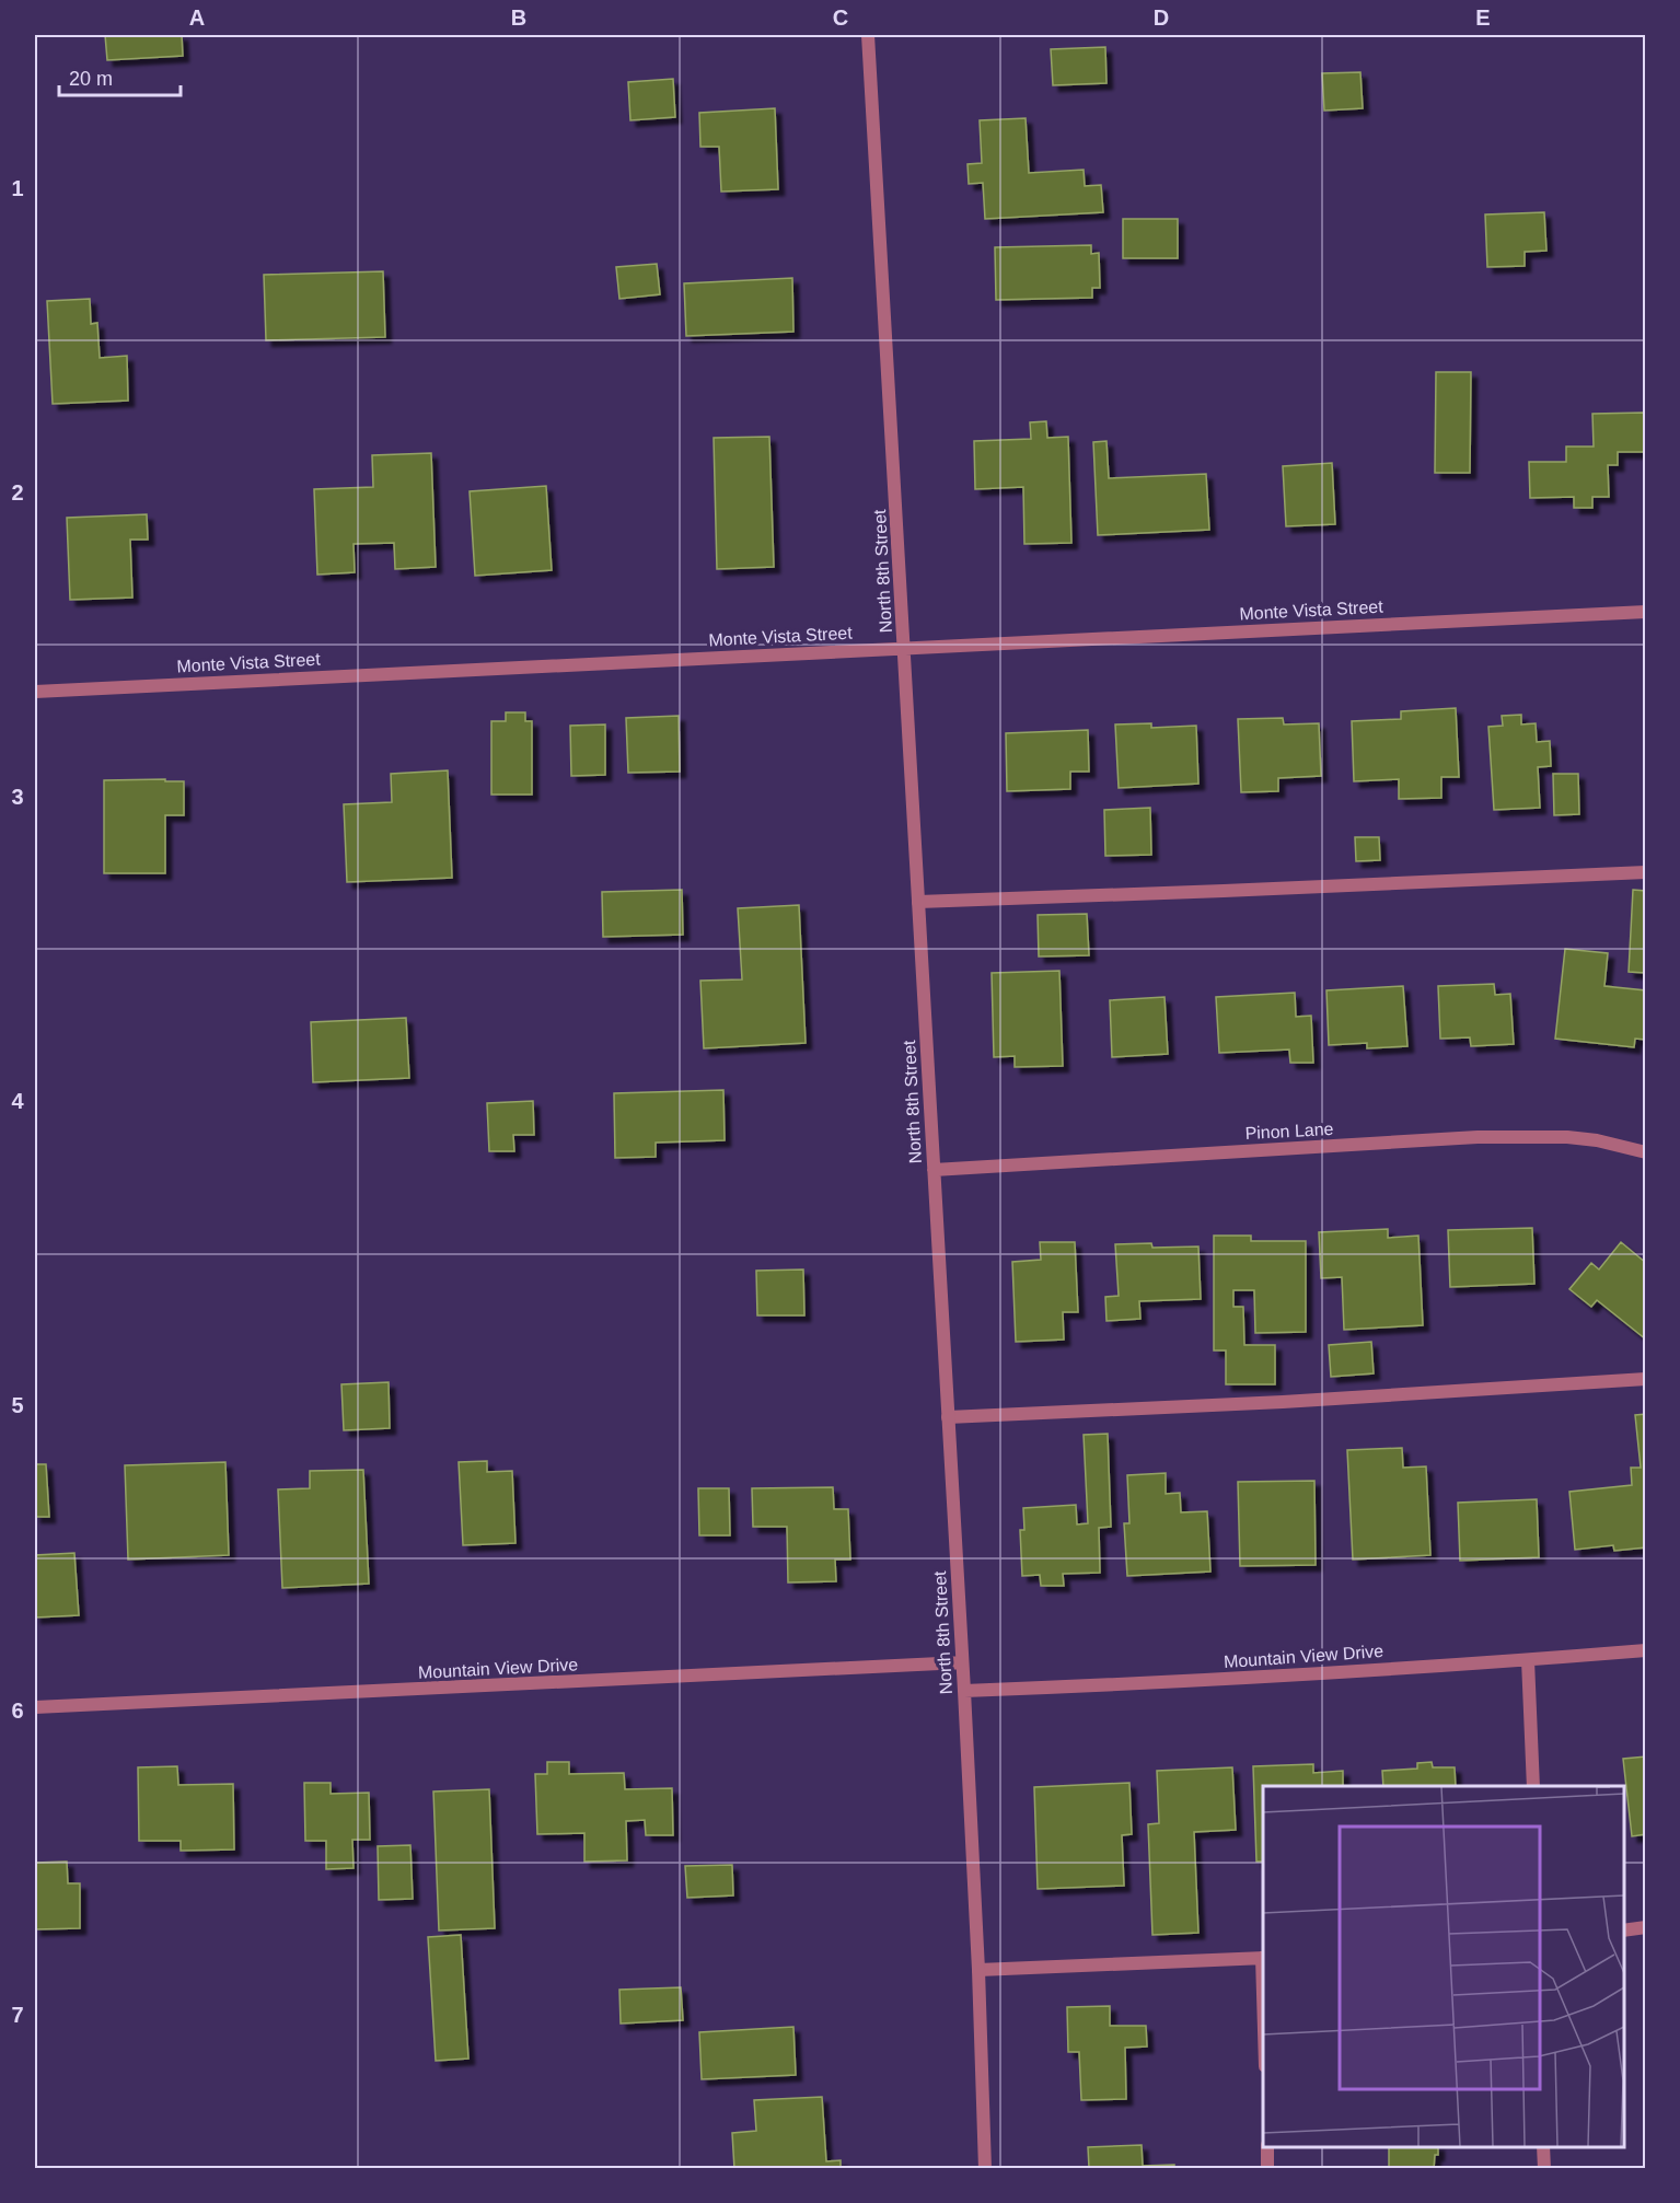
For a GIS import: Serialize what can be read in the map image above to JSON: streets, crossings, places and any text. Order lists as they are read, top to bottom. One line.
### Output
{"streets":{"street":["North 8th Street","Monte Vista Street","Pinon Lane","Mountain View Drive"]},"crossings":[["North 8th Street","Monte Vista Street"],["North 8th Street","Pinon Lane"],["North 8th Street","Mountain View Drive"]],"scale_bar":"20 m","grid":{"columns":["A","B","C","D","E"],"rows":["1","2","3","4","5","6","7"]}}
